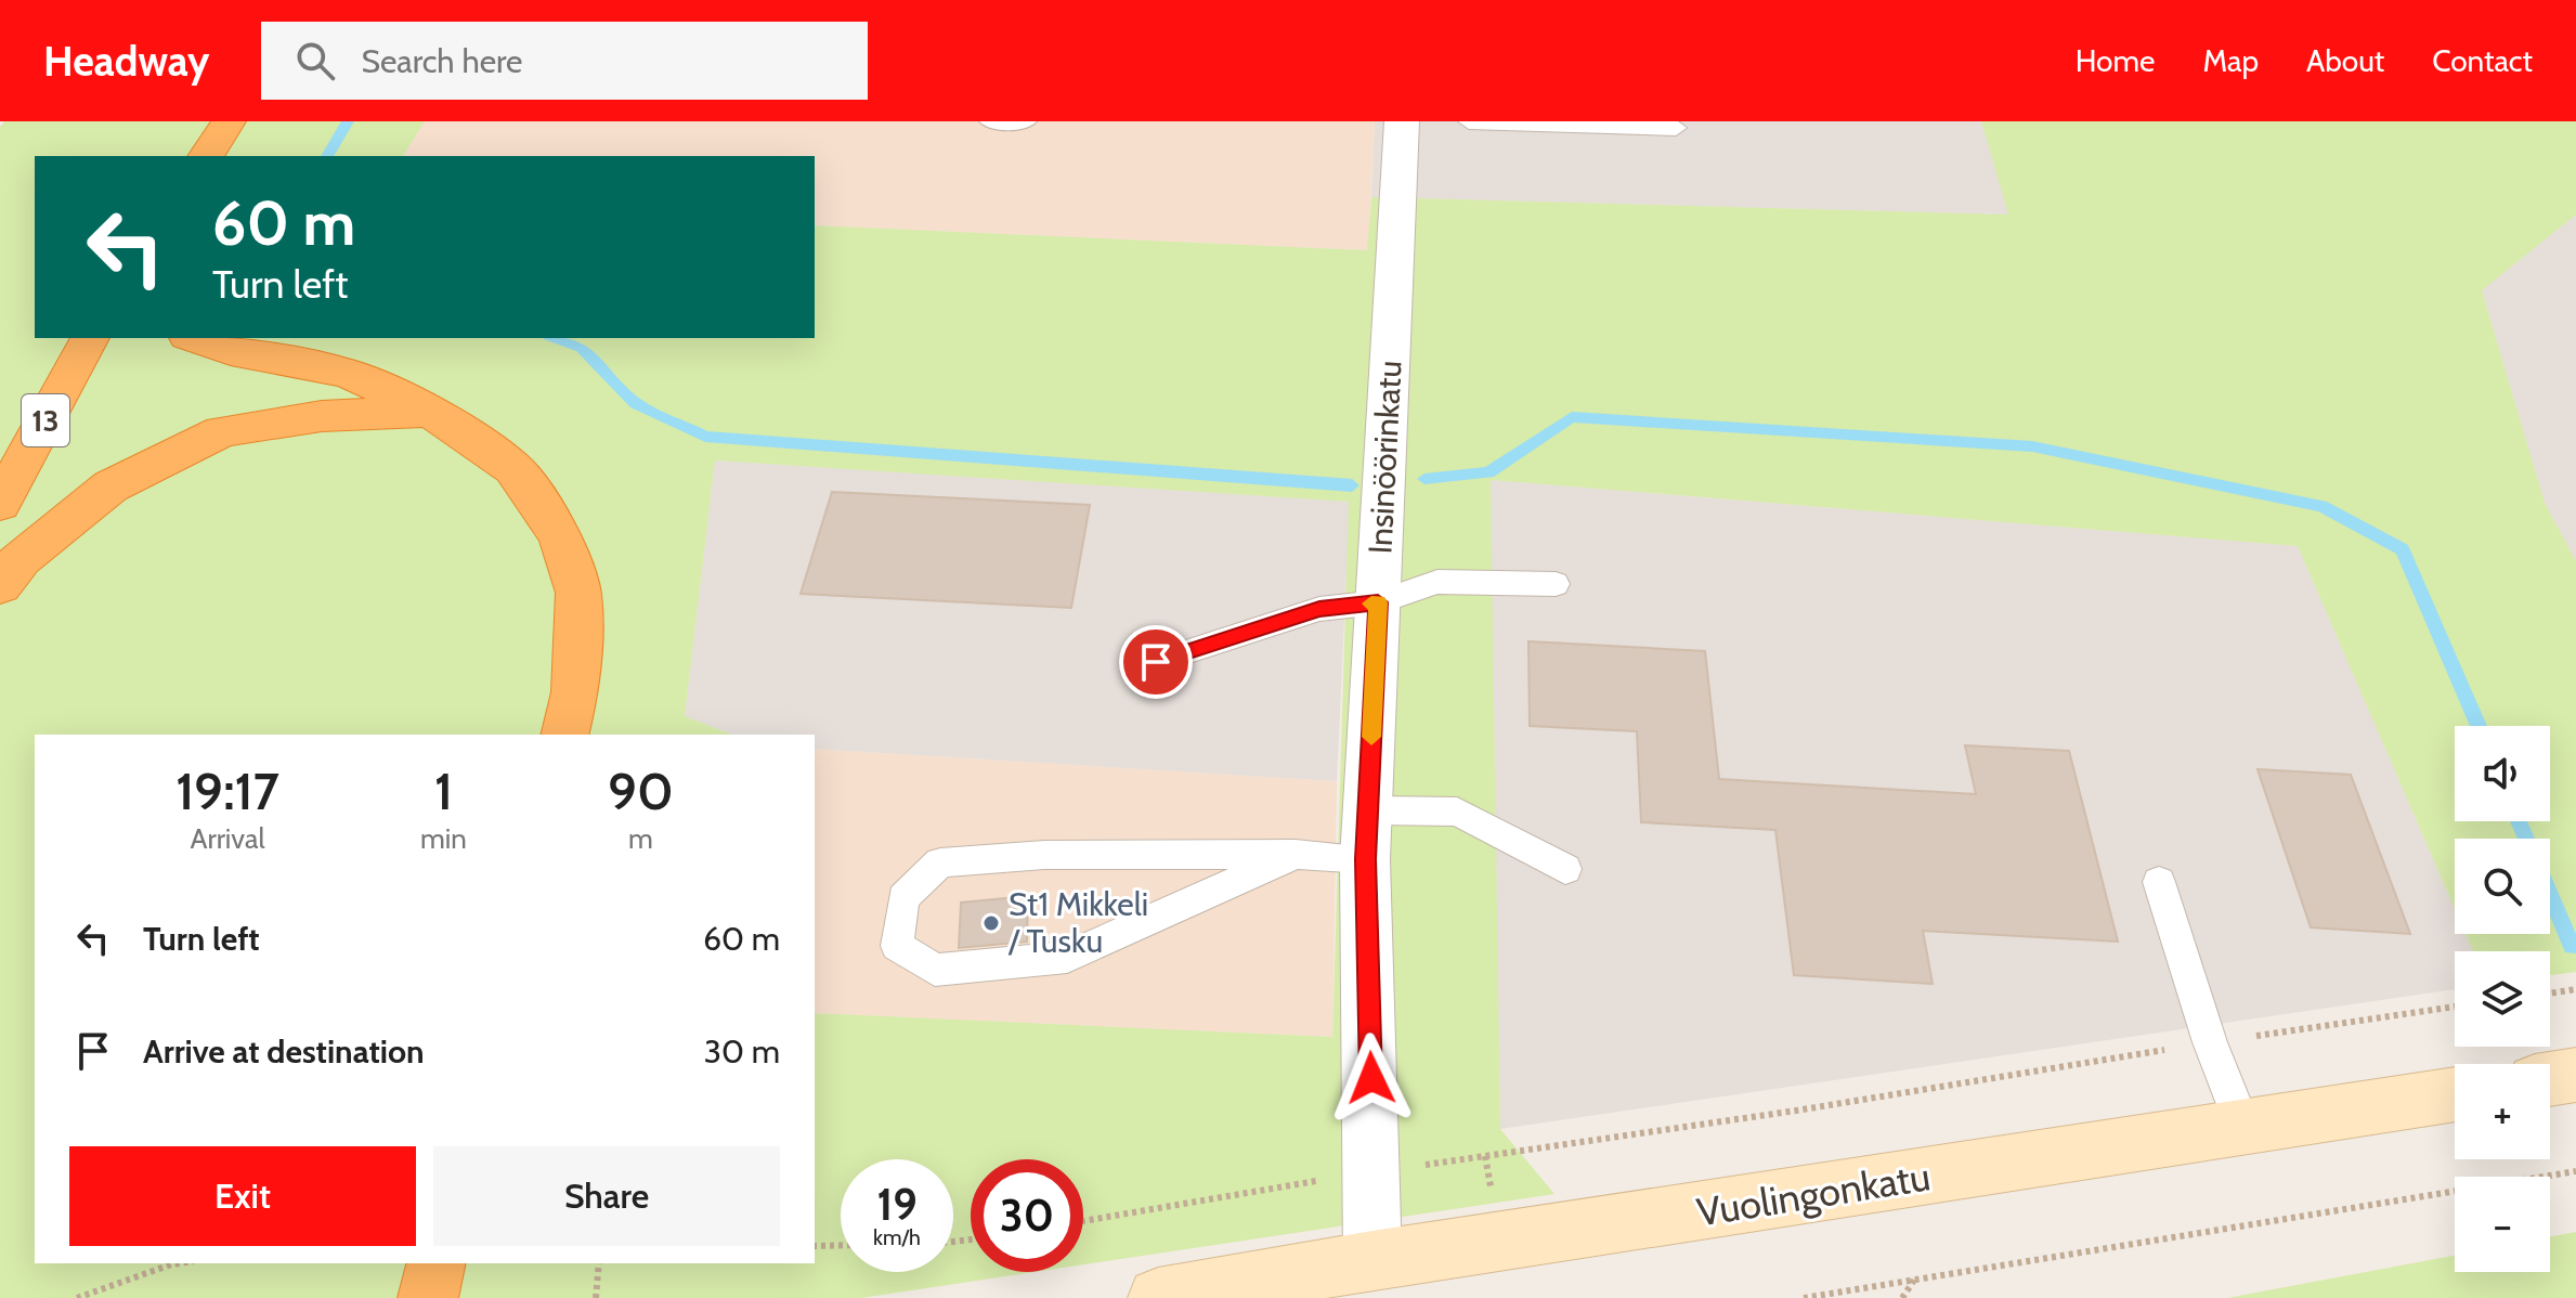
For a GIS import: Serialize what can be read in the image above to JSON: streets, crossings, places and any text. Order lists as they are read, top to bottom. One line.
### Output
{"streets":{"highway":["13"],"street":["Insinöörinkatu","Vuolingonkatu"]},"crossings":[["Insinöörinkatu","Vuolingonkatu"]],"places":["St1 Mikkeli / Tusku"],"page":{"header":"Headway","search":"Search here","nav":["Home","Map","About","Contact"],"turn":["60 m","Turn left"],"map_buttons":["+","−"],"eta":["19:17","Arrival","1","min","90","m"],"list":[{"name":"Turn left","value":"60 m"},{"name":"Arrive at destination","value":"30 m"}],"buttons":["Exit","Share"],"speed":"19 km/h","limit":"30"}}
